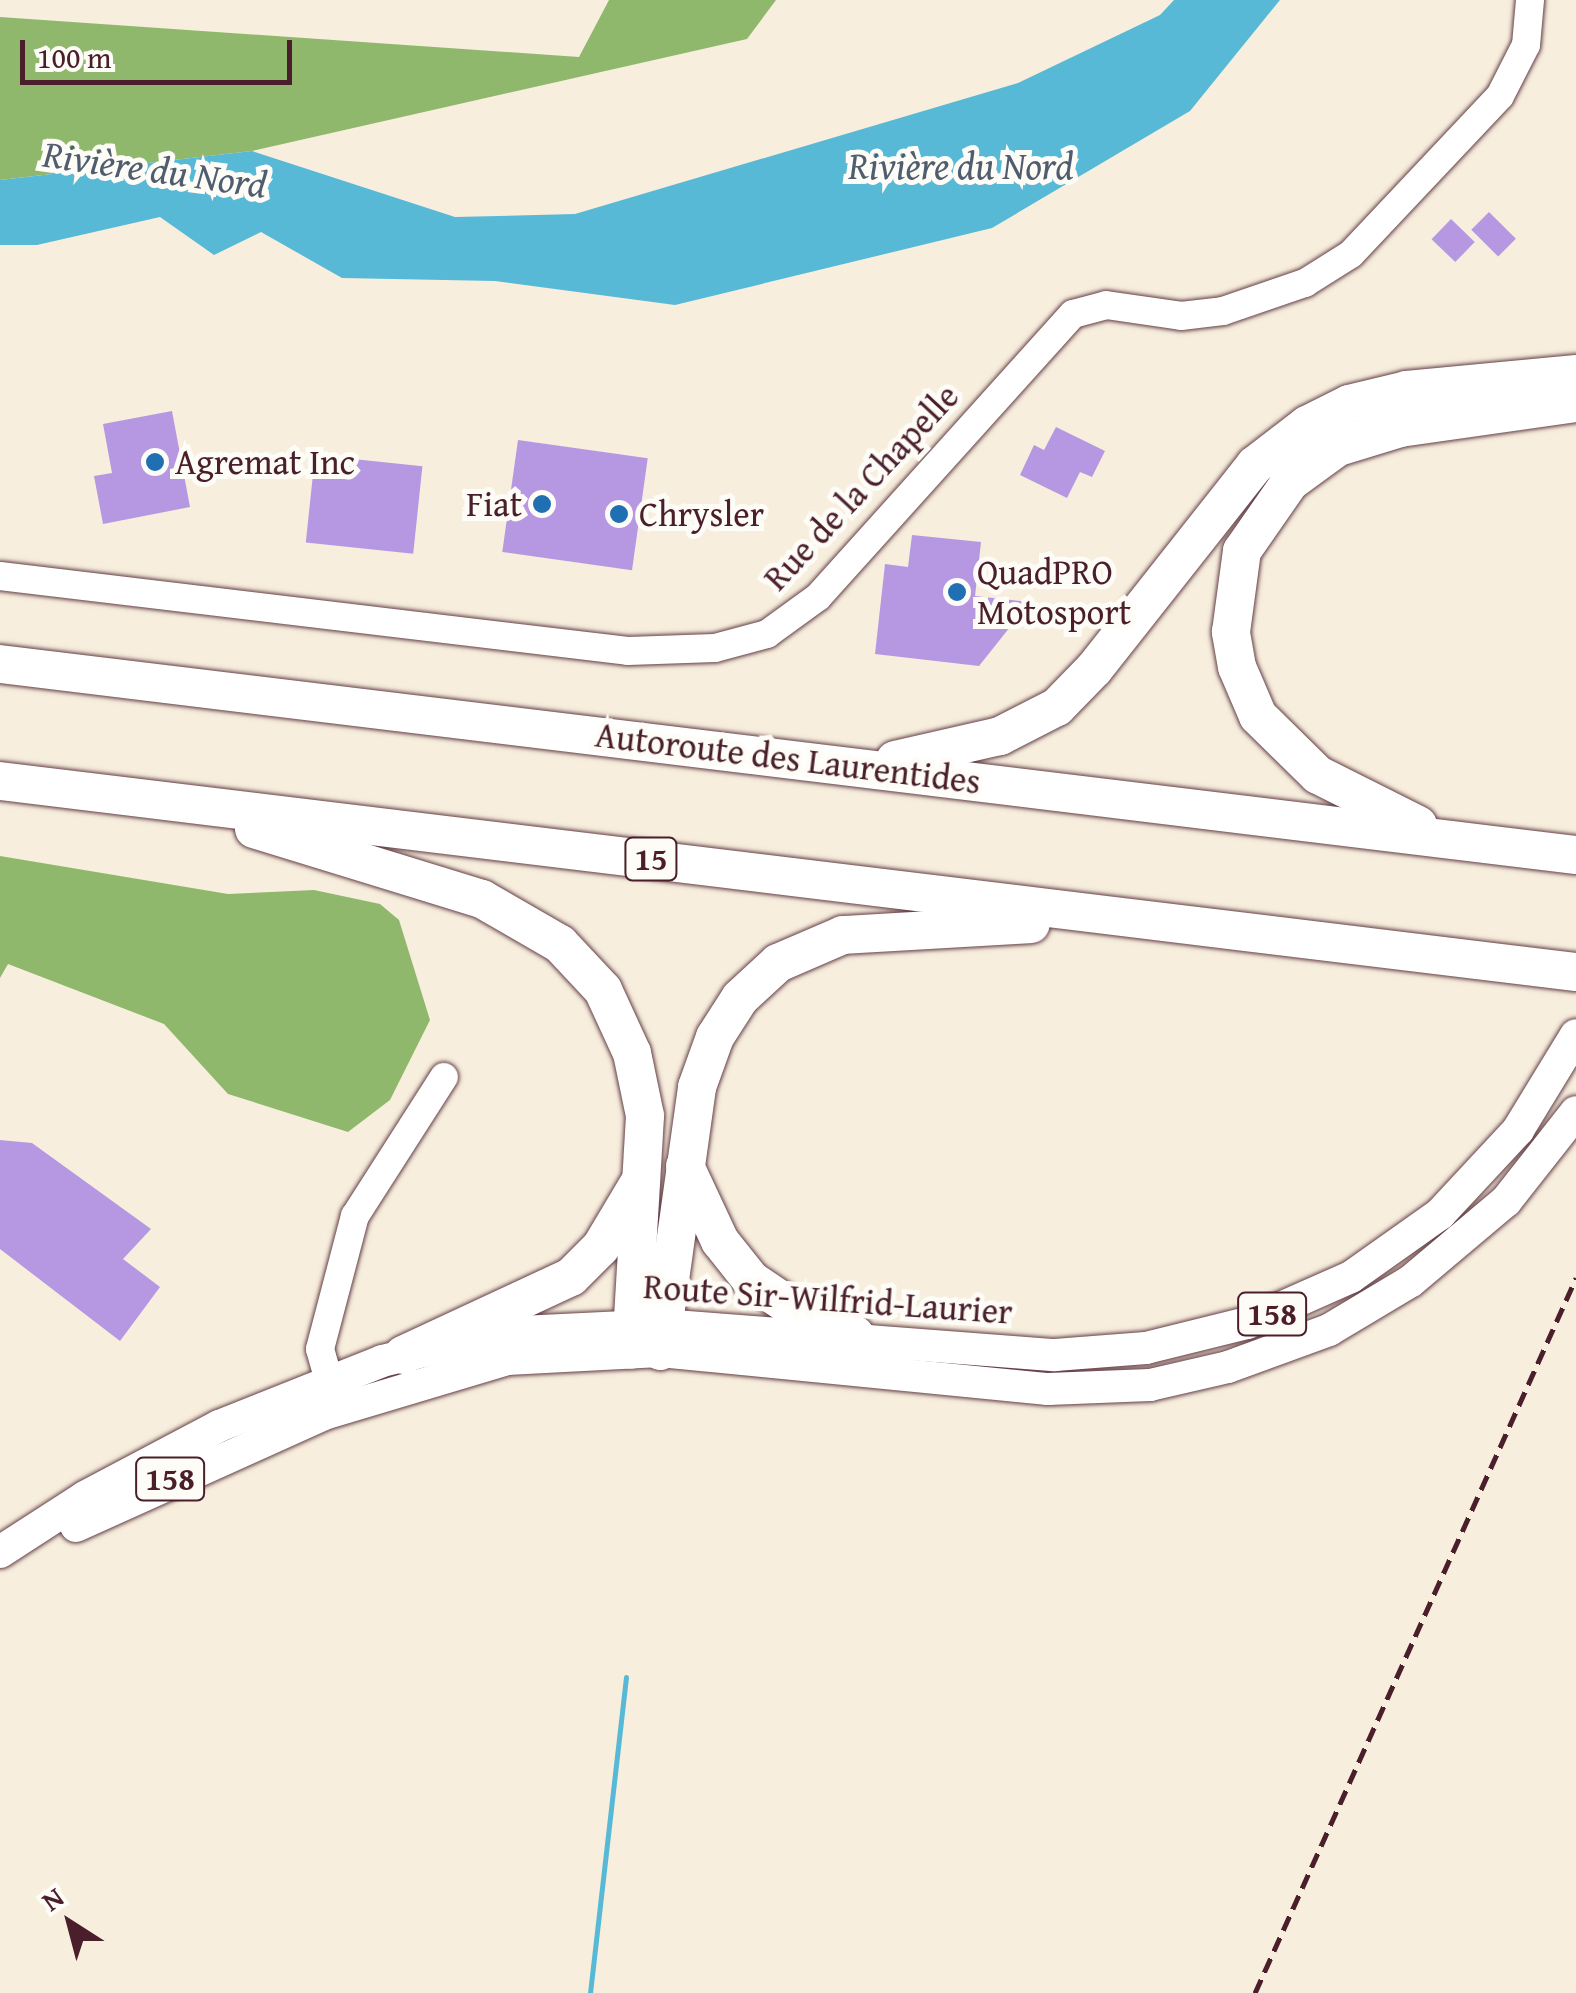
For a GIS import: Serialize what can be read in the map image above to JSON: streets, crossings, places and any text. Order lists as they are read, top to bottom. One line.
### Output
{"streets":{"highway":["Autoroute des Laurentides","15"],"main road":["Route Sir-Wilfrid-Laurier","158"],"street":["Rue de la Chapelle"]},"water":["Rivière du Nord"],"places":["Agremat Inc","Fiat","Chrysler","QuadPRO Motosport"],"scale_bar":"100 m","north":"top left"}
